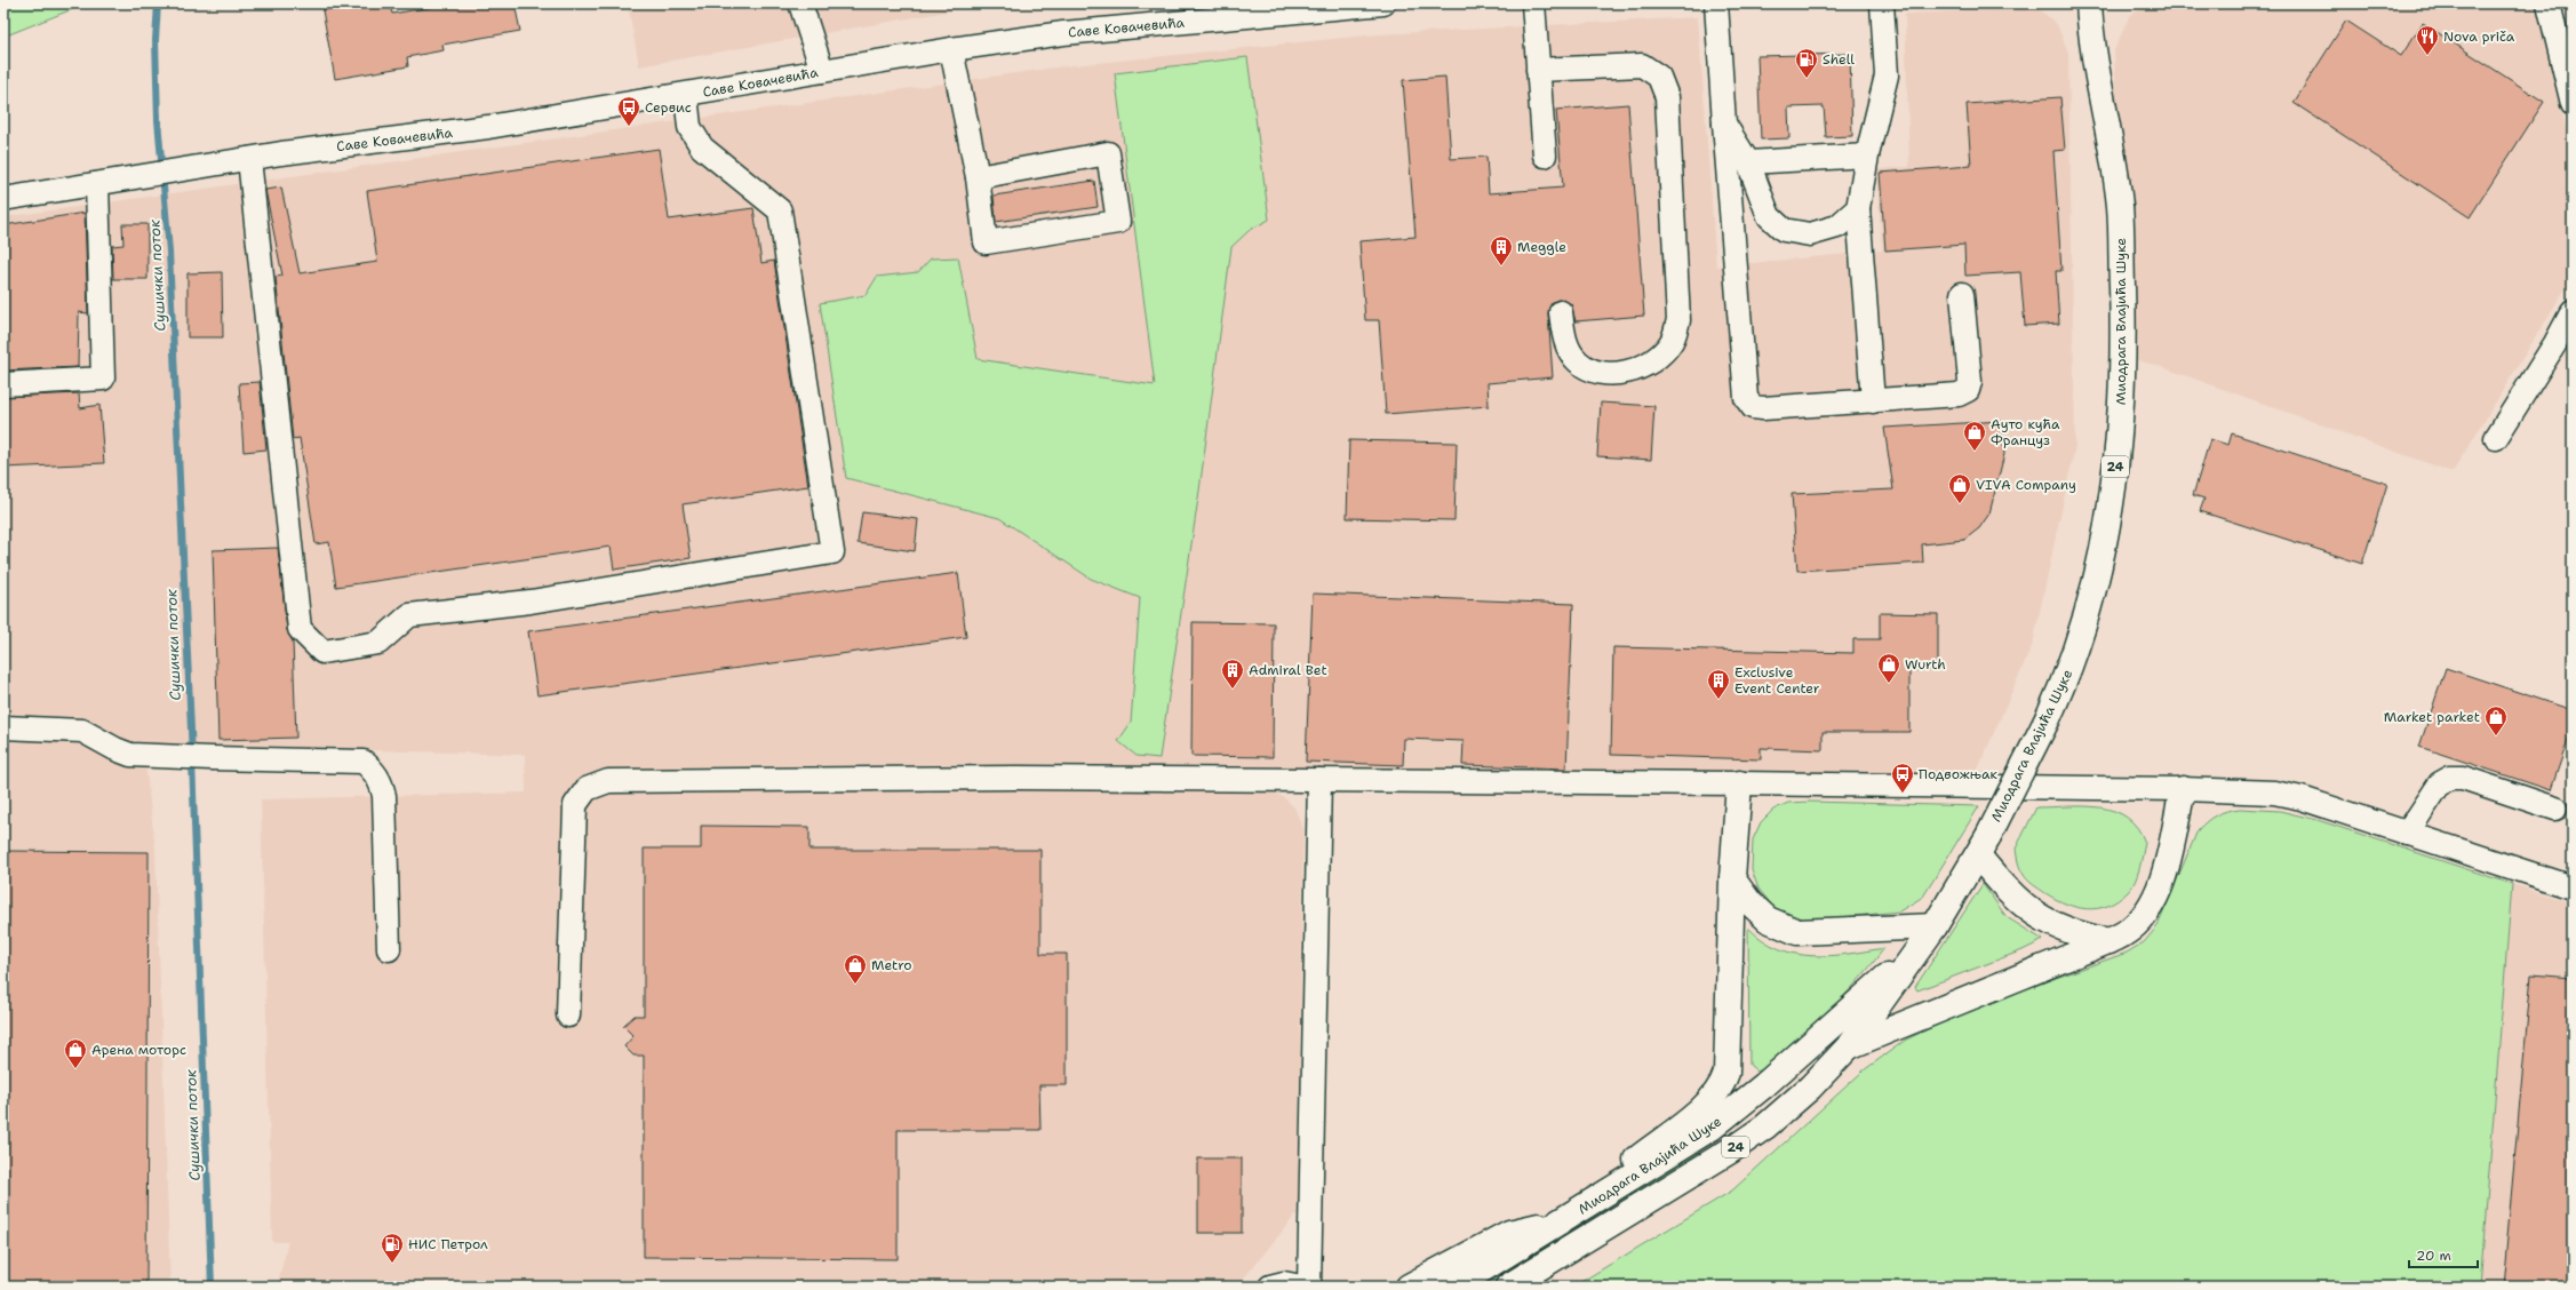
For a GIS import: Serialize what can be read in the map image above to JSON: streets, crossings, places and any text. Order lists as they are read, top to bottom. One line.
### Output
{"streets":{"main road":["Миодрага Влајића Шуке","24"],"street":["Саве Ковачевића"]},"water":["Сушички поток"],"places":{"restaurant":["Nova priča"],"fuel station":["Shell","НИС Петрол"],"bus stop":["Сервис","Подвожњак"],"building":["Meggle","Admiral Bet","Exclusive Event Center"],"shop":["Ауто кућа Француз","VIVA Company","Wurth","Market parket","Metro","Арена моторс"]},"scale_bar":"20 m"}
